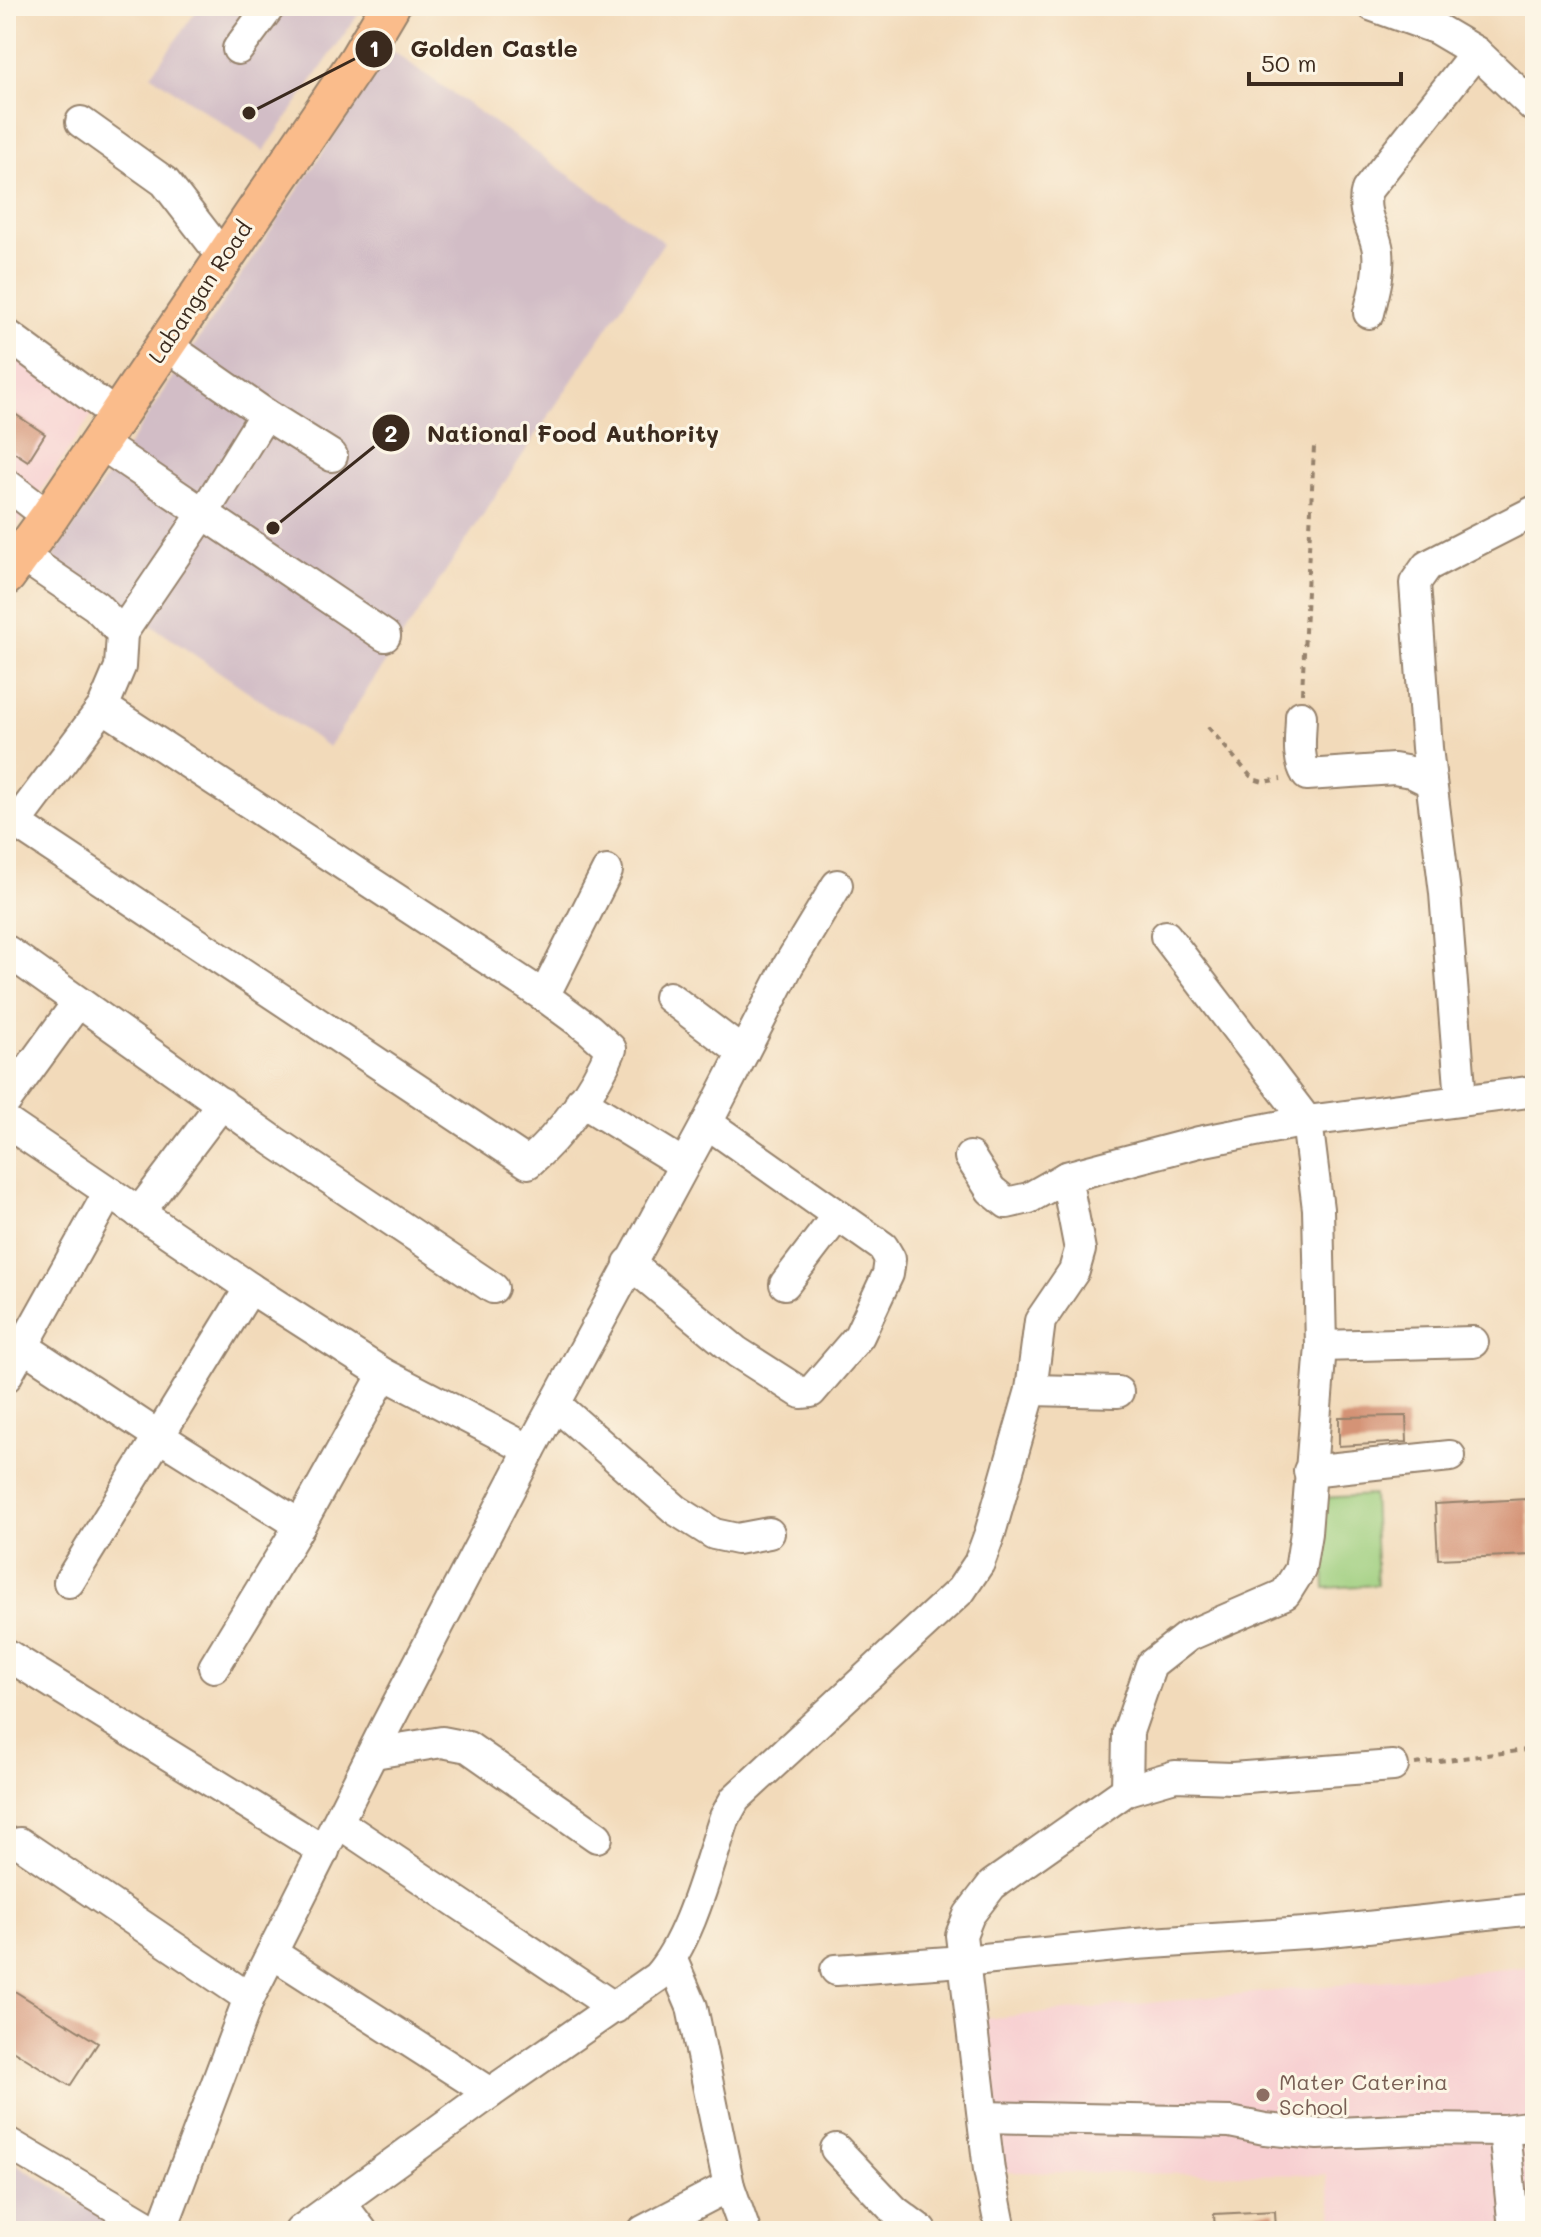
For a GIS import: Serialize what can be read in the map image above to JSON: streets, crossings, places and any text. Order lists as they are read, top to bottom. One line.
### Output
{"streets":{"main road":["Labangan Road"]},"places":["Golden Castle","National Food Authority","Mater Caterina School"],"scale_bar":"50 m"}
